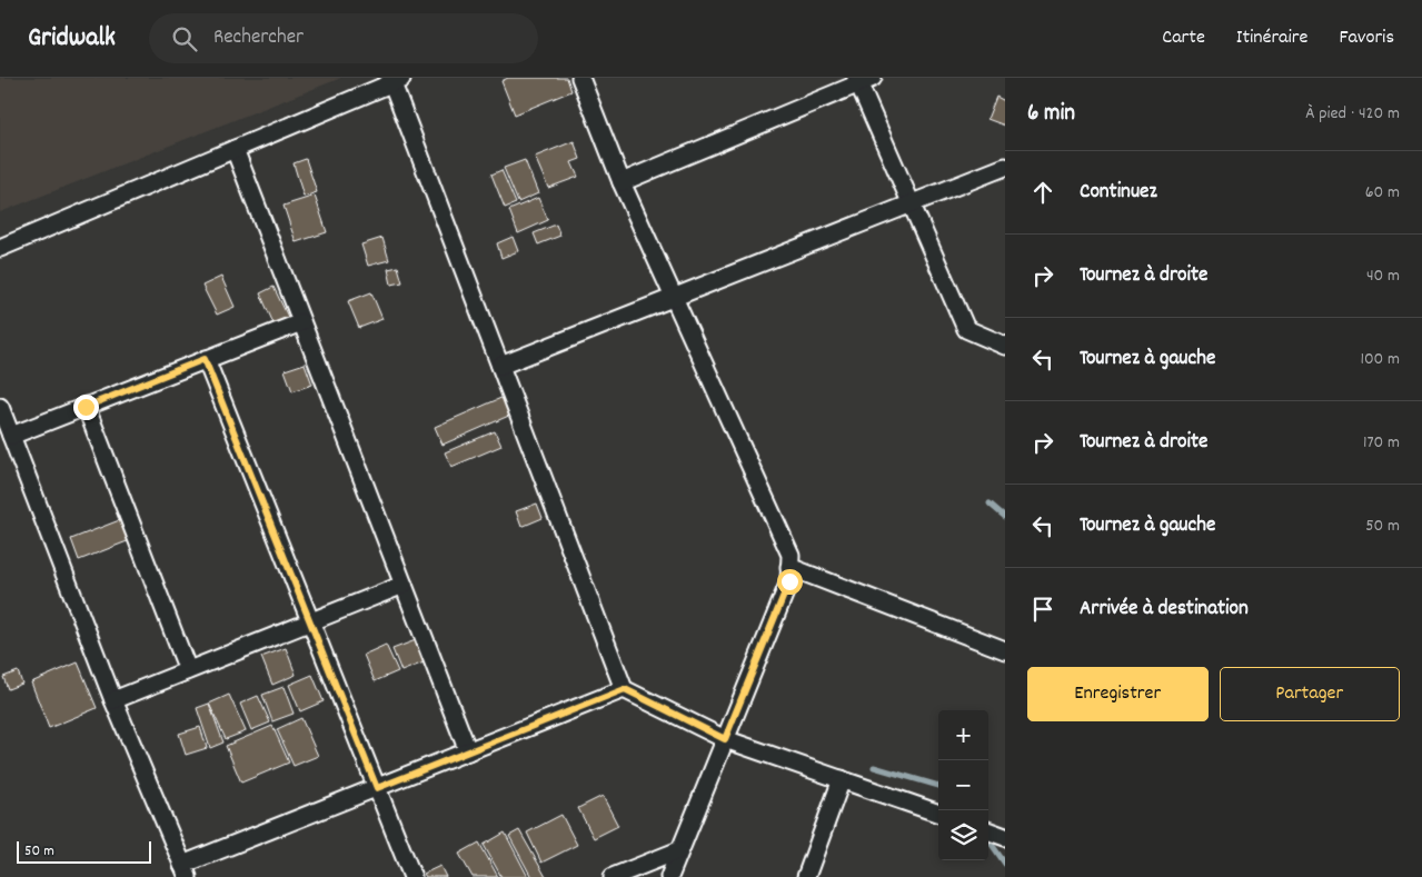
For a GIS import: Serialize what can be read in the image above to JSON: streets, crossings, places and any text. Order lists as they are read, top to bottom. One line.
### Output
{"scale_bar":"50 m","page":{"header":"Gridwalk","search":"Rechercher","nav":["Carte","Itinéraire","Favoris"],"heading":["6 min","À pied · 420 m"],"list":[["Continuez","60 m"],["Tournez à droite","40 m"],["Tournez à gauche","100 m"],["Tournez à droite","170 m"],["Tournez à gauche","50 m"],"Arrivée à destination"],"buttons":["Enregistrer","Partager"],"map_buttons":["+","−"],"scale":"50 m"}}
